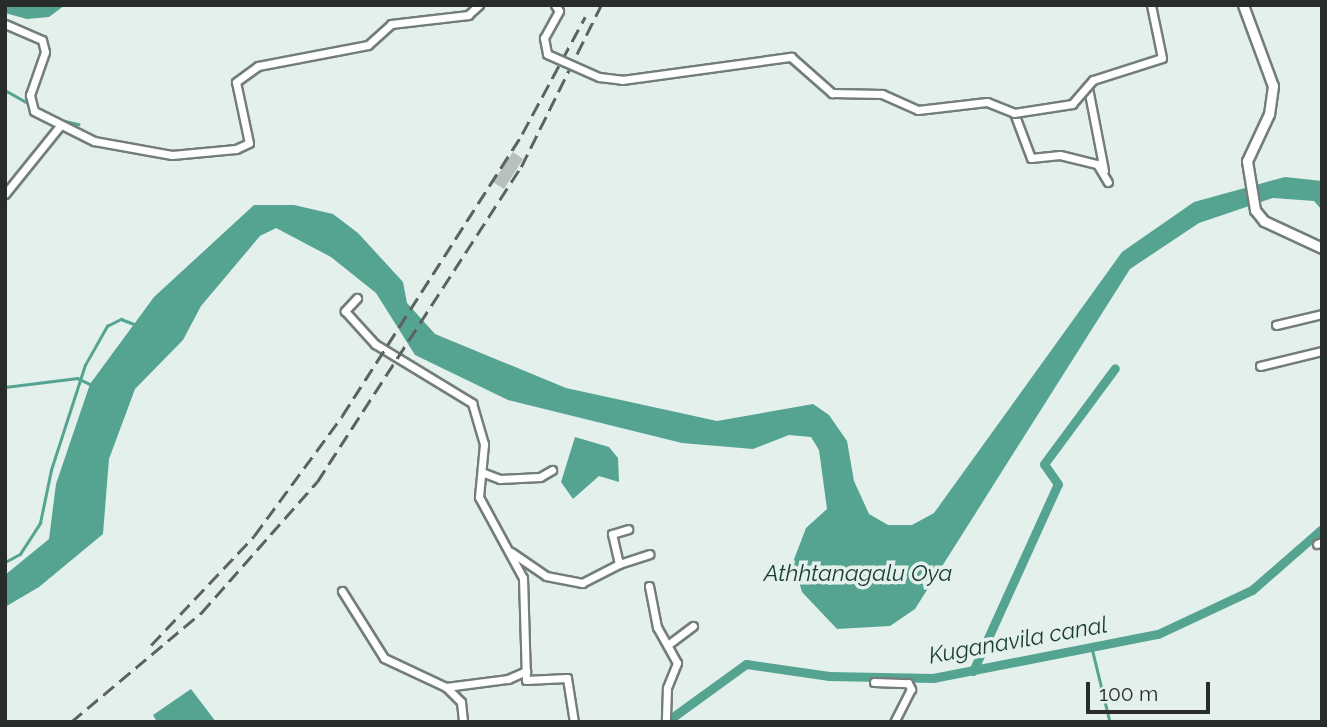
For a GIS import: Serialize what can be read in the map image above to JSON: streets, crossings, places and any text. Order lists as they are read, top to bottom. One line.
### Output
{"water":["Athhtanagalu Oya","Kuganavila canal"],"scale_bar":"100 m"}
